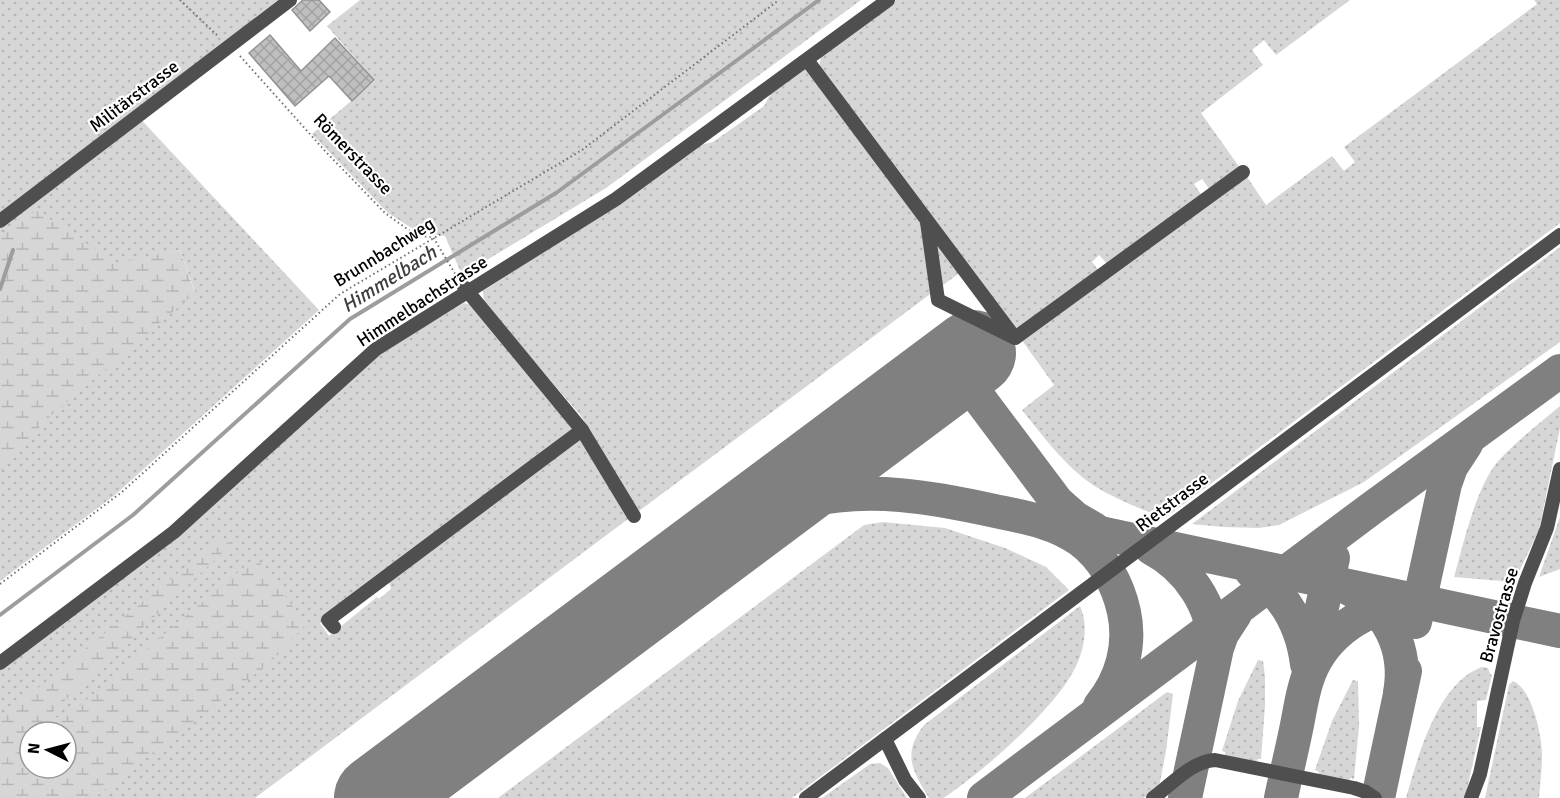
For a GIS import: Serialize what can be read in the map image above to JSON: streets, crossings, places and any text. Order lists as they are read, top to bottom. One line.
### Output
{"streets":{"street":["Militärstrasse","Himmelbachstrasse","Rietstrasse","Bravostrasse"],"path":["Römerstrasse","Brunnbachweg"]},"crossings":[["Militärstrasse","Römerstrasse"],["Römerstrasse","Brunnbachweg"]],"water":["Himmelbach"],"north":"left"}
